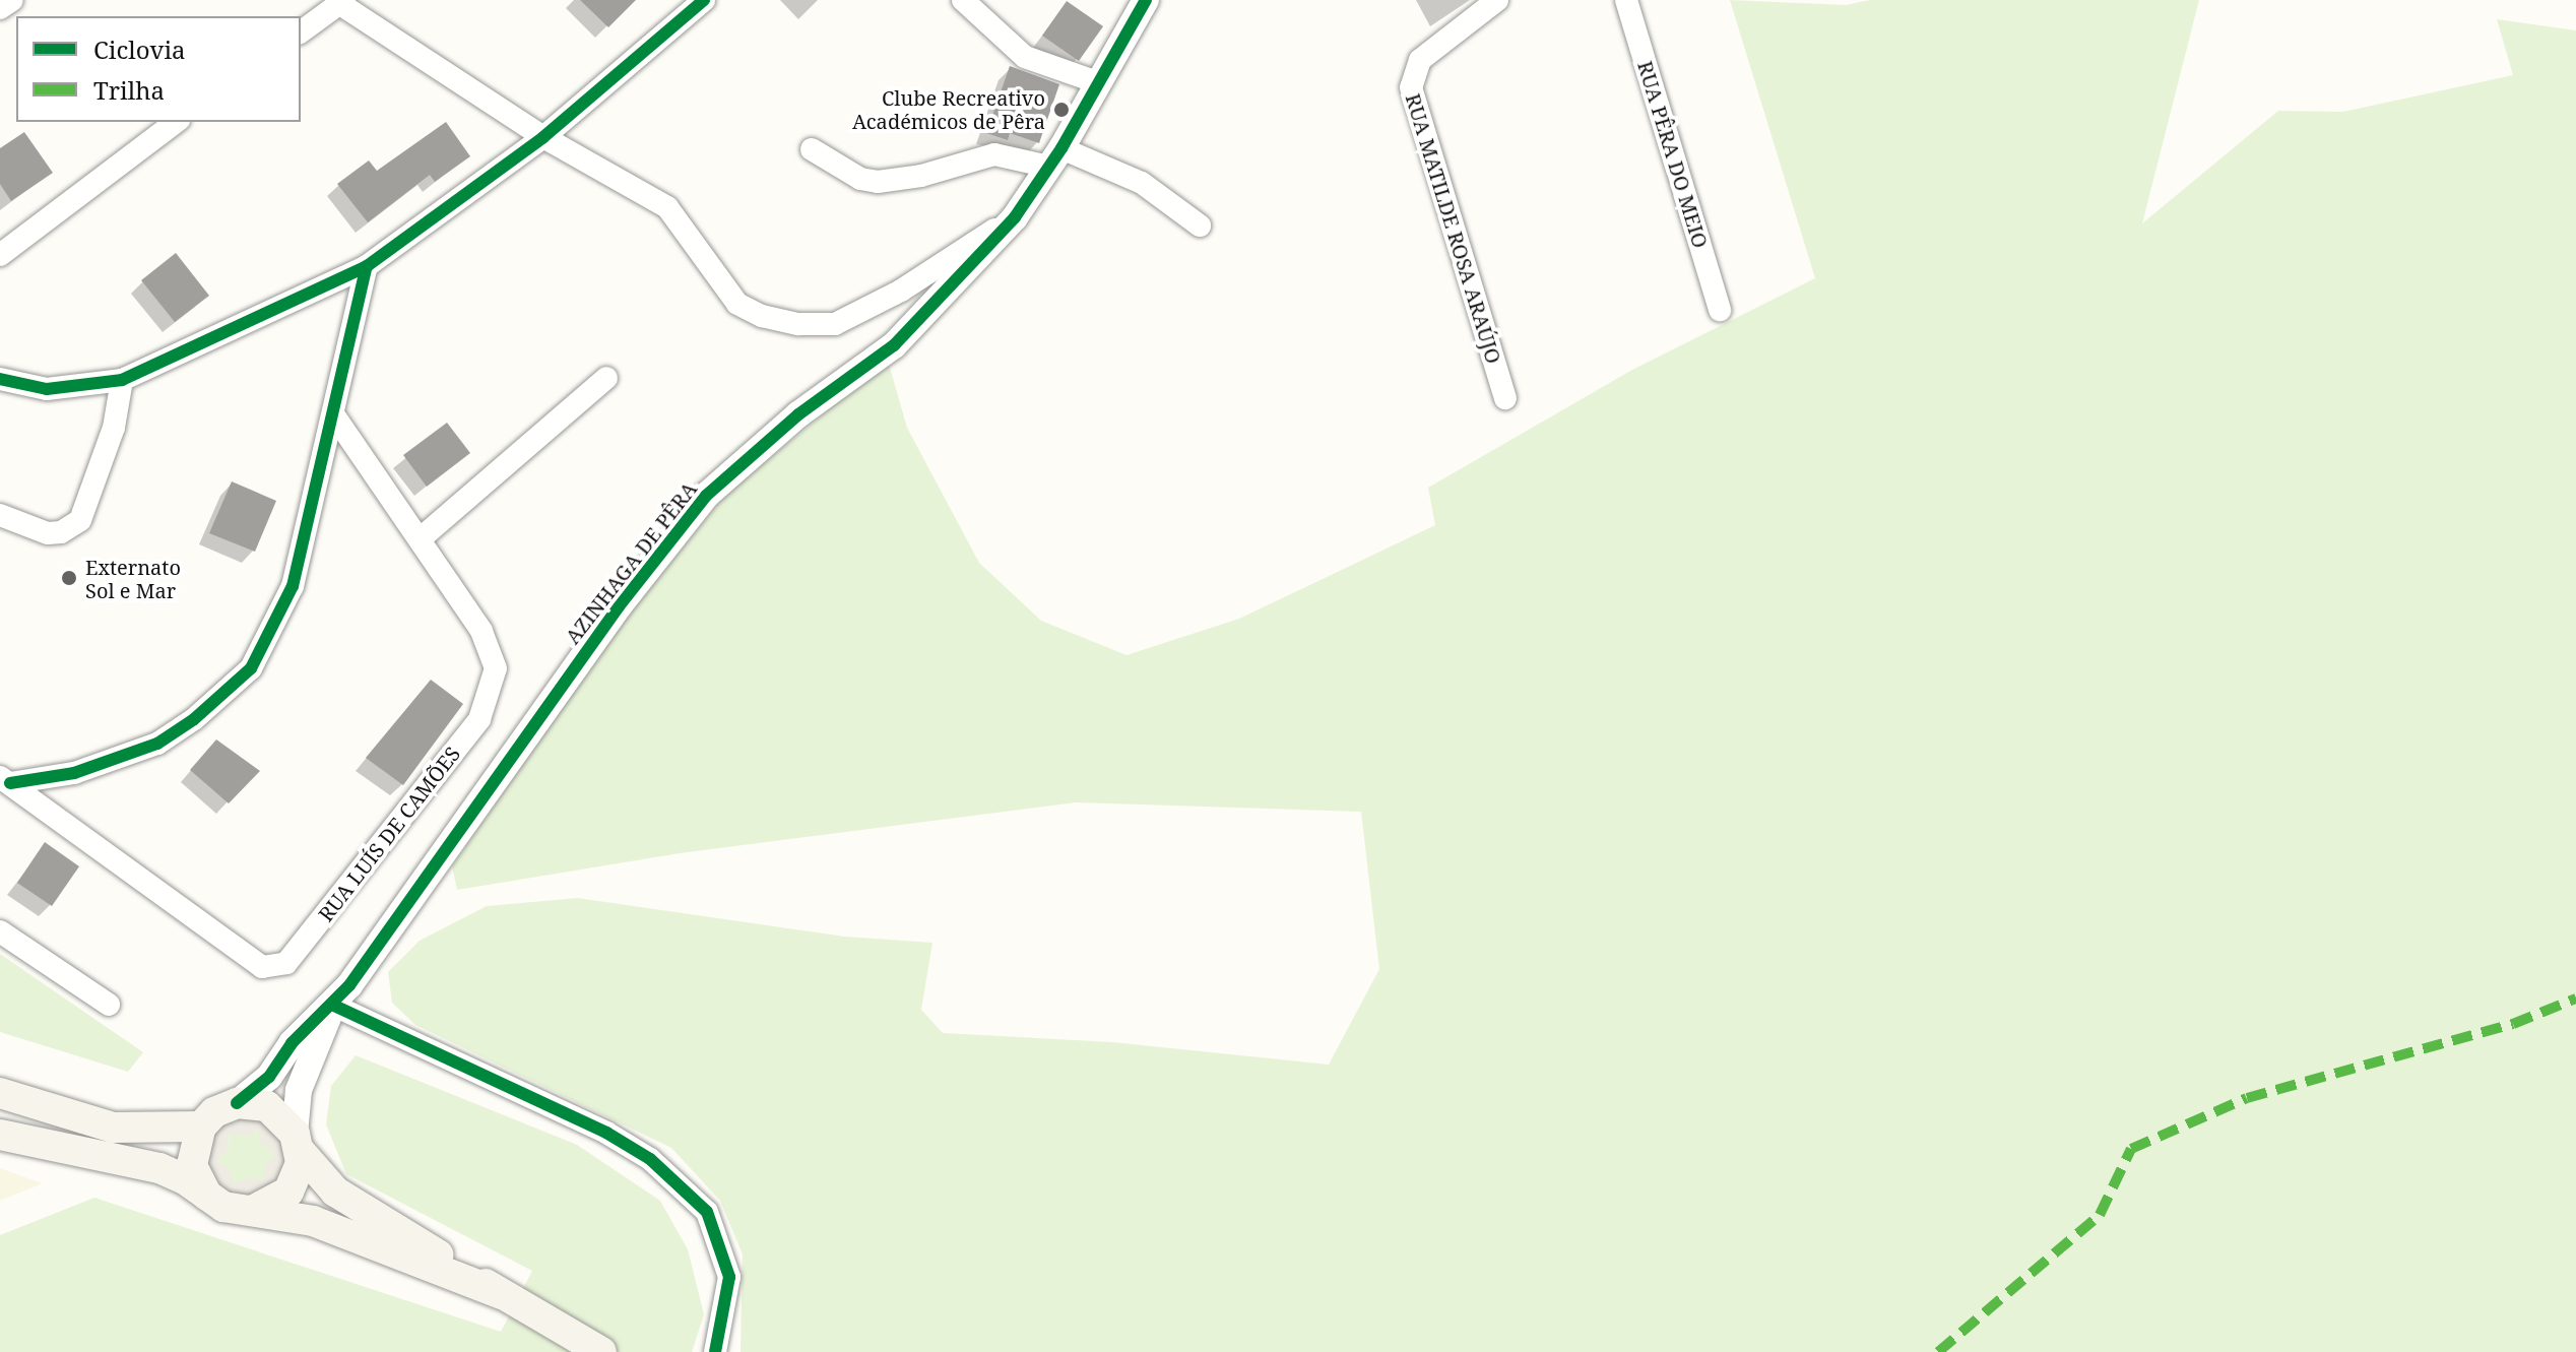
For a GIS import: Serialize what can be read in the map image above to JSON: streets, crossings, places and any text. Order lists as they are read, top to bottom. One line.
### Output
{"streets":{"street":["RUA PÊRA DO MEIO","RUA MATILDE ROSA ARAÚJO","AZINHAGA DE PÊRA","RUA LUÍS DE CAMÕES"]},"places":["Clube Recreativo Académicos de Pêra","Externato Sol e Mar"],"legend":["Ciclovia","Trilha"]}
